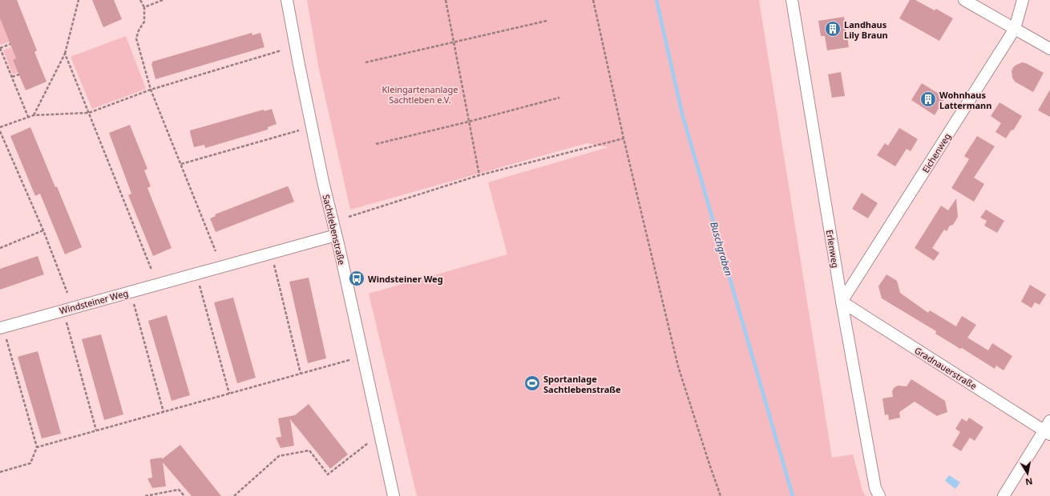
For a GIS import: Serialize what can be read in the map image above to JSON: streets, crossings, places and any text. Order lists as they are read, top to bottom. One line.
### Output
{"streets":{"street":["Eichenweg","Sachtlebenstraße","Erlenweg","Windsteiner Weg","Gradnauerstraße"]},"crossings":[["Eichenweg","Erlenweg"],["Eichenweg","Gradnauerstraße"],["Sachtlebenstraße","Windsteiner Weg"],["Erlenweg","Gradnauerstraße"]],"water":["Buschgraben"],"parks":["Kleingartenanlage Sachtleben e.V."],"places":{"building":["Landhaus Lily Braun","Wohnhaus Lattermann"],"bus stop":["Windsteiner Weg"],"sports":["Sportanlage Sachtlebenstraße"]},"north":"bottom"}
